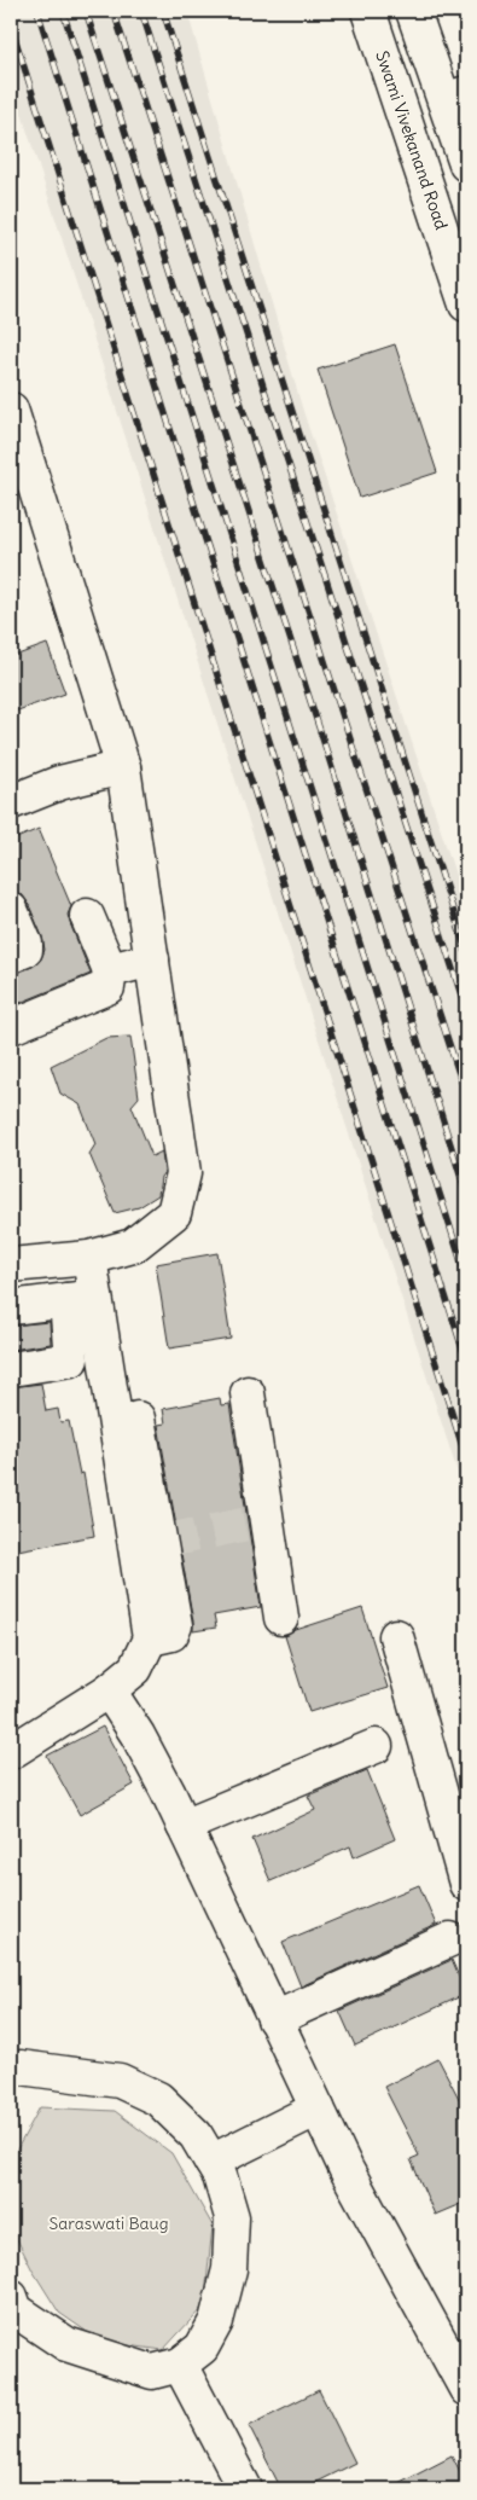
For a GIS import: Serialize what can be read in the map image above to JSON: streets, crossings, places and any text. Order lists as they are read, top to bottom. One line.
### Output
{"streets":{"street":["Swami Vivekanand Road"]},"parks":["Saraswati Baug"]}
